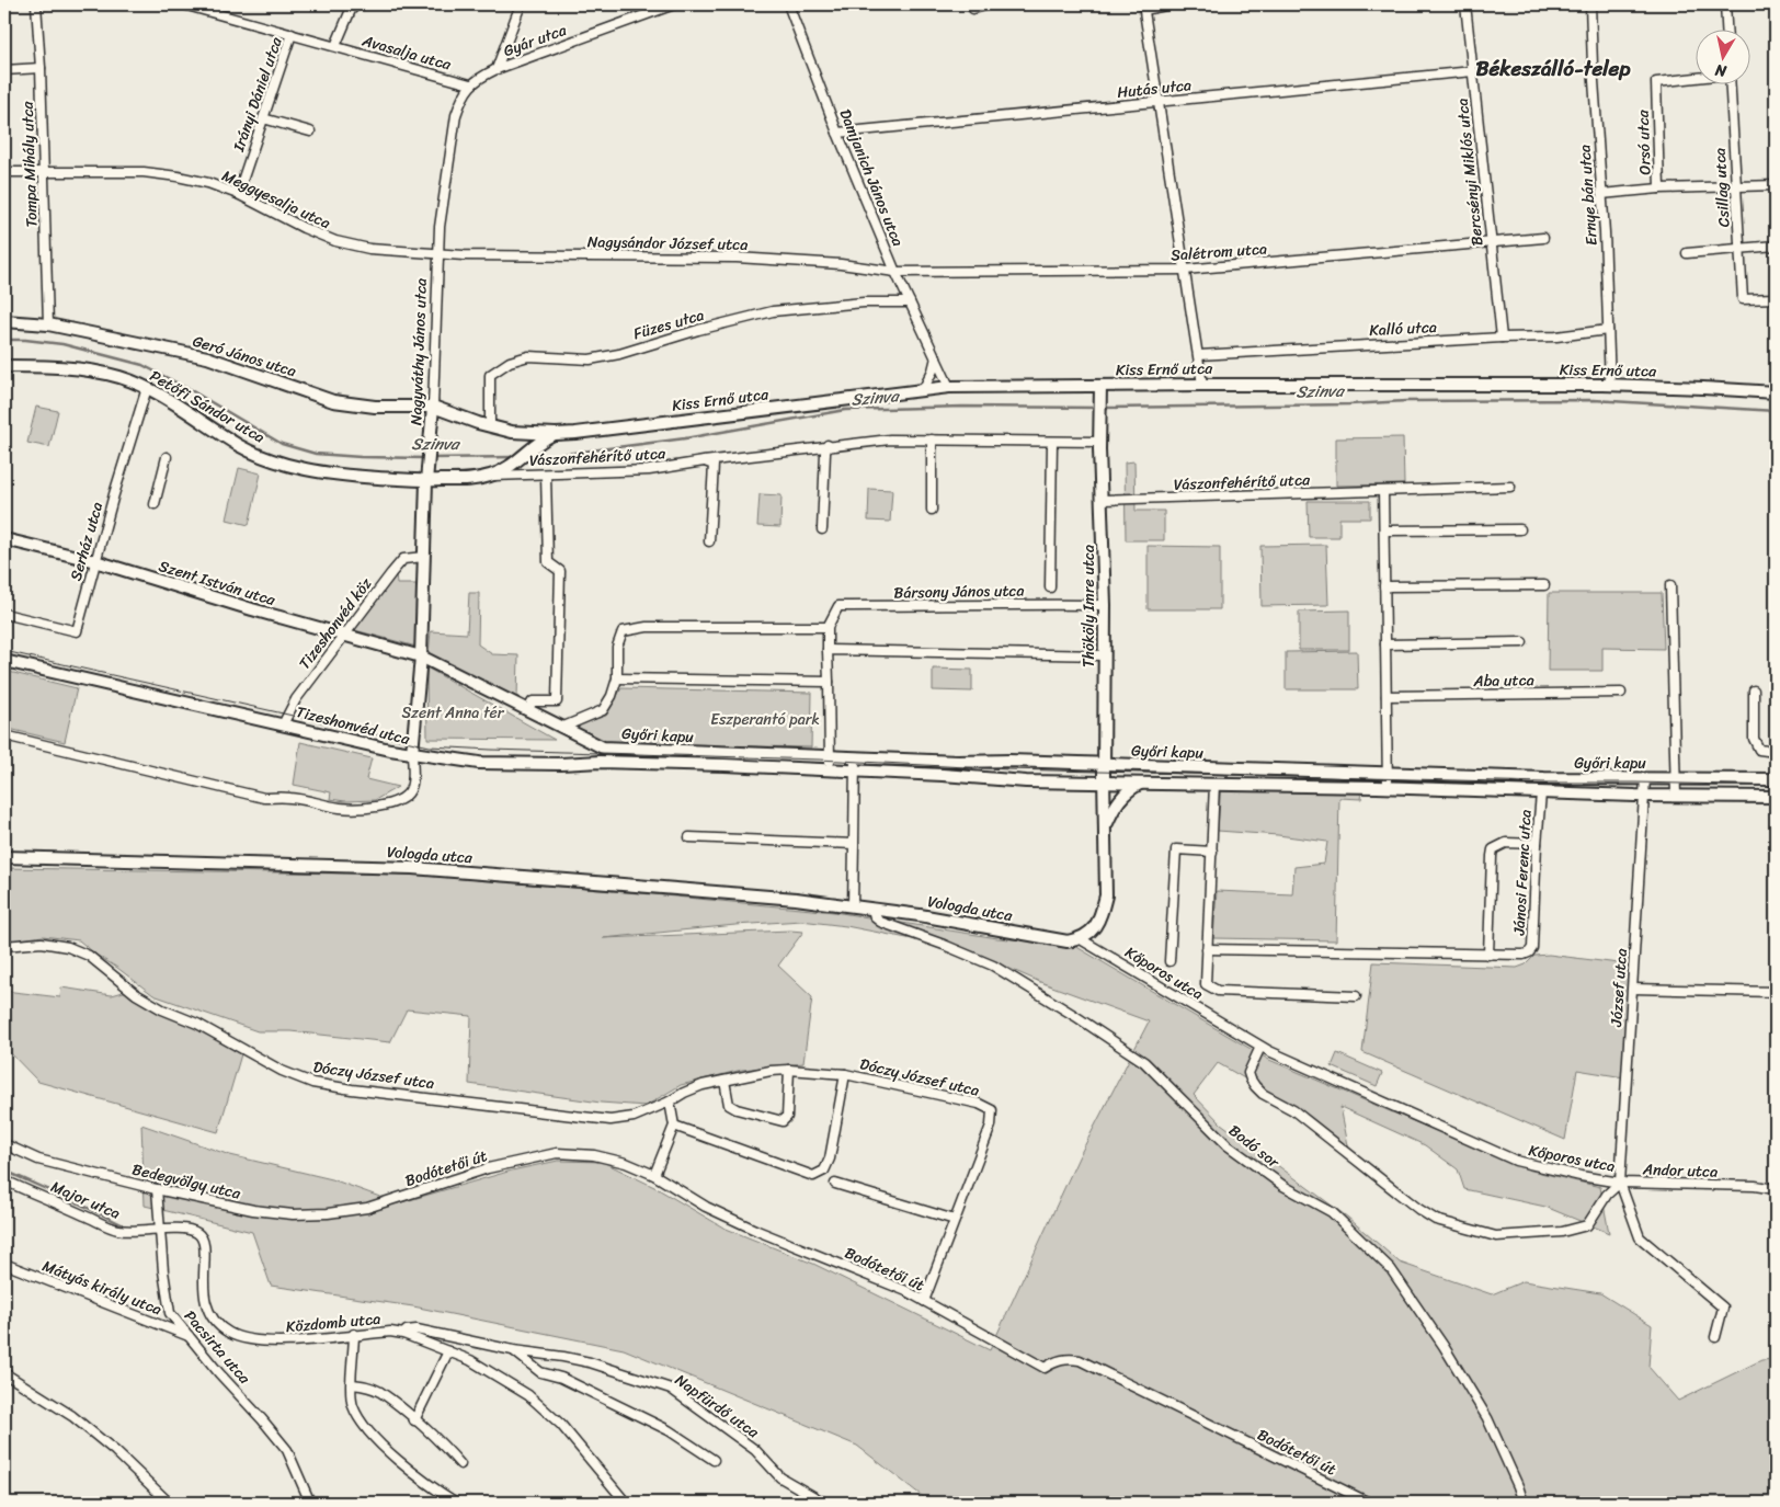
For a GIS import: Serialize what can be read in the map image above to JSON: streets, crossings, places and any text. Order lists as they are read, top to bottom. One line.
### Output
{"streets":{"street":["Gyár utca","Avasalja utca","Hutás utca","Irányi Dániel utca","Orsó utca","Tompa Mihály utca","Bercsényi Miklós utca","Damjanich János utca","Csillag utca","Ernye bán utca","Meggyesalja utca","Nagysándor József utca","Salétrom utca","Füzes utca","Kalló utca","Nagyváthy János utca","Geró János utca","Kiss Ernő utca","Petőfi Sándor utca","Vászonfehérítő utca","Serház utca","Szent István utca","Bársony János utca","Thököly Imre utca","Tizeshonvéd köz","Aba utca","Tizeshonvéd utca","Győri kapu","Vologda utca","Jánosi Ferenc utca","Kőporos utca","József utca","Dóczy József utca","Bodó sor","Bodótetői út","Andor utca","Bedegvölgy utca","Major utca","Mátyás király utca","Közdomb utca","Pacsirta utca","Napfürdő utca"]},"crossings":[["Avasalja utca","Irányi Dániel utca"],["Avasalja utca","Nagyváthy János utca"],["Hutás utca","Bercsényi Miklós utca"],["Hutás utca","Damjanich János utca"],["Irányi Dániel utca","Meggyesalja utca"],["Orsó utca","Csillag utca"],["Tompa Mihály utca","Meggyesalja utca"],["Tompa Mihály utca","Geró János utca"],["Bercsényi Miklós utca","Salétrom utca"],["Bercsényi Miklós utca","Kalló utca"],["Damjanich János utca","Nagysándor József utca"],["Damjanich János utca","Salétrom utca"],["Damjanich János utca","Füzes utca"],["Damjanich János utca","Kiss Ernő utca"],["Ernye bán utca","Kalló utca"],["Ernye bán utca","Kiss Ernő utca"],["Meggyesalja utca","Nagysándor József utca"],["Meggyesalja utca","Nagyváthy János utca"],["Nagysándor József utca","Salétrom utca"],["Nagysándor József utca","Nagyváthy János utca"],["Füzes utca","Kiss Ernő utca"],["Nagyváthy János utca","Geró János utca"],["Nagyváthy János utca","Kiss Ernő utca"],["Nagyváthy János utca","Petőfi Sándor utca"],["Nagyváthy János utca","Szent István utca"],["Nagyváthy János utca","Tizeshonvéd köz"],["Nagyváthy János utca","Tizeshonvéd utca"],["Nagyváthy János utca","Győri kapu"],["Geró János utca","Kiss Ernő utca"],["Kiss Ernő utca","Petőfi Sándor utca"],["Kiss Ernő utca","Vászonfehérítő utca"],["Kiss Ernő utca","Thököly Imre utca"],["Petőfi Sándor utca","Vászonfehérítő utca"],["Petőfi Sándor utca","Serház utca"],["Vászonfehérítő utca","Thököly Imre utca"],["Serház utca","Szent István utca"],["Szent István utca","Tizeshonvéd köz"],["Bársony János utca","Thököly Imre utca"],["Thököly Imre utca","Győri kapu"],["Thököly Imre utca","Vologda utca"],["Thököly Imre utca","Kőporos utca"],["Tizeshonvéd köz","Tizeshonvéd utca"],["Tizeshonvéd utca","Győri kapu"],["Győri kapu","Jánosi Ferenc utca"],["Győri kapu","Kőporos utca"],["Győri kapu","József utca"],["Vologda utca","Kőporos utca"],["Vologda utca","Bodó sor"],["Kőporos utca","József utca"],["Kőporos utca","Andor utca"],["József utca","Andor utca"],["Dóczy József utca","Bodótetői út"],["Bodótetői út","Bedegvölgy utca"],["Bedegvölgy utca","Pacsirta utca"],["Major utca","Közdomb utca"],["Major utca","Pacsirta utca"],["Mátyás király utca","Pacsirta utca"],["Közdomb utca","Pacsirta utca"],["Közdomb utca","Napfürdő utca"]],"districts":["Békeszálló-telep"],"water":["Szinva"],"parks":["Szent Anna tér","Eszperantó park"],"north":"bottom"}
